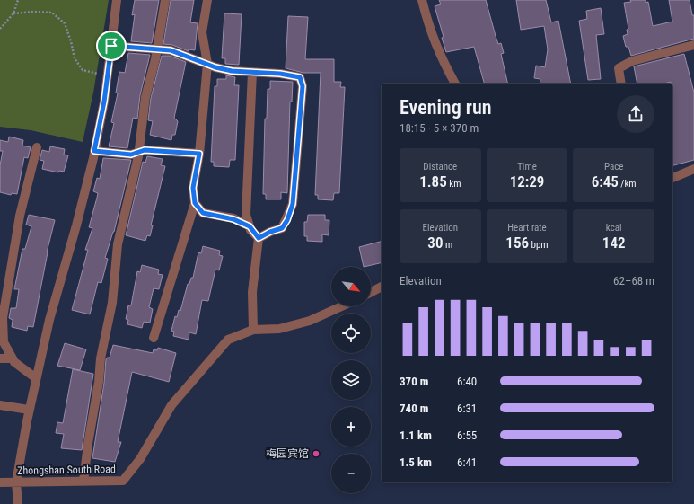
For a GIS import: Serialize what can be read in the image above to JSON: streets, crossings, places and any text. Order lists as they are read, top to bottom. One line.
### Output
{"streets":{"street":["Zhongshan South Road"]},"places":["梅园宾馆"],"north":"bottom right","page":{"heading":["Evening run","18:15 · 5 × 370 m"],"stats":[["Distance","1.85 km"],["Time","12:29"],["Pace","6:45 /km"],["Elevation","30 m"],["Heart rate","156 bpm"],["kcal","142"]],"map_buttons":["+","−"],"chart":["Elevation","62–68 m"],"list":[{"name":"370 m","note":"6:40"},{"name":"740 m","note":"6:31"},{"name":"1.1 km","note":"6:55"},{"name":"1.5 km","note":"6:41"}]}}
